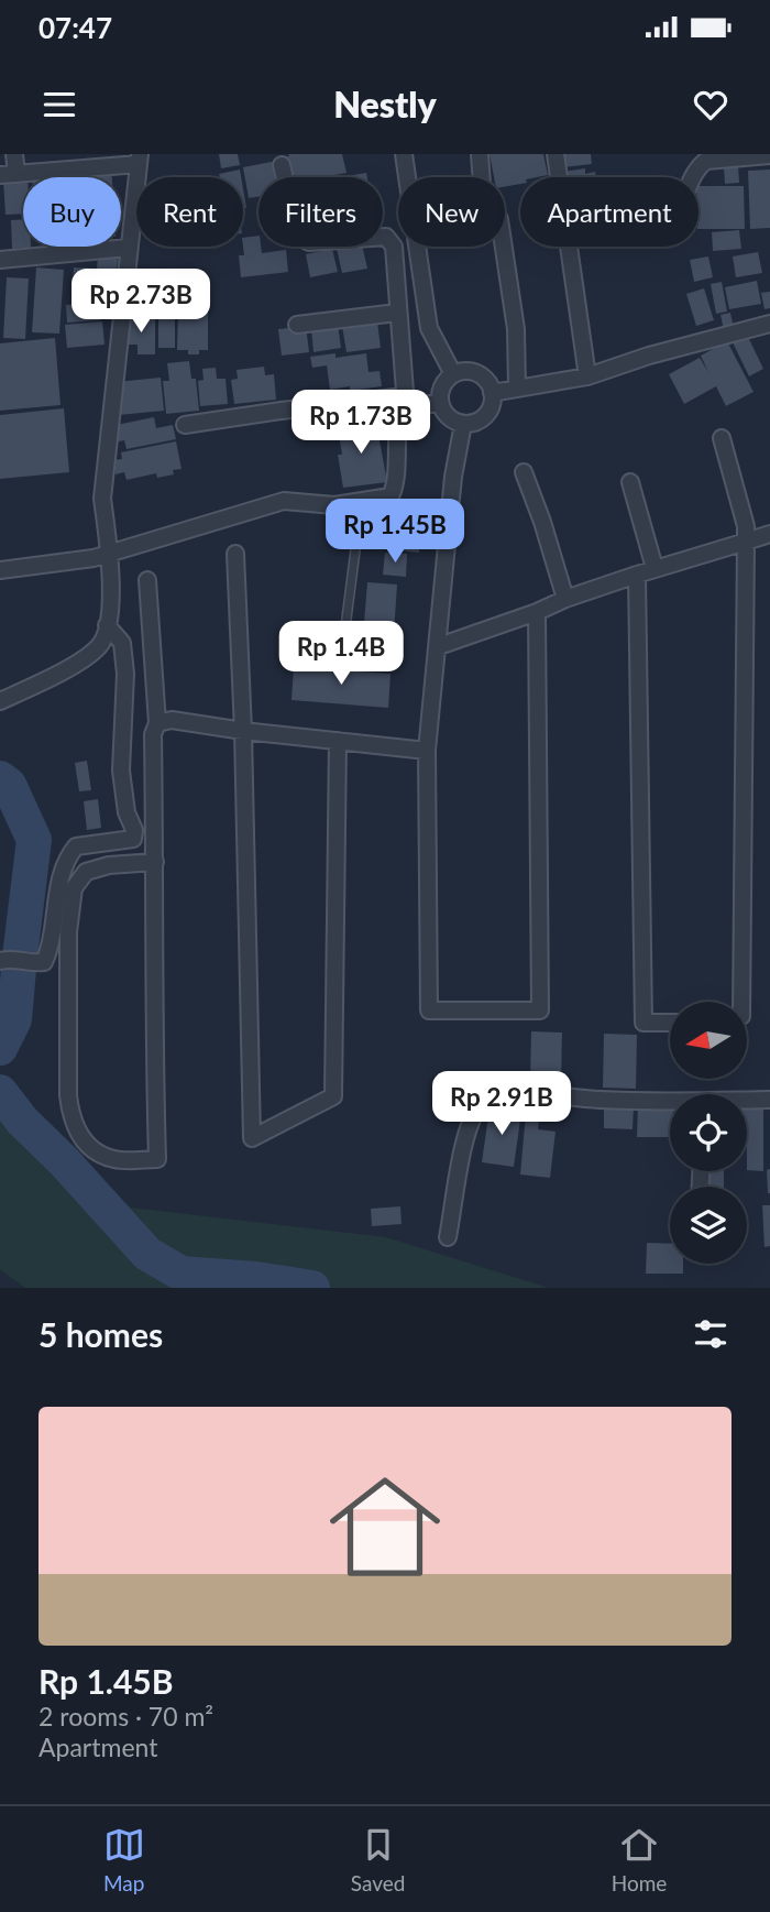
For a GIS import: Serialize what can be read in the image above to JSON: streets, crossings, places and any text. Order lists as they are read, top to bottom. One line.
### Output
{"north":"left","page":{"status":"07:47","header":"Nestly","chip":["Buy","Rent","Filters","New","Apartment"],"price":["Rp 2.73B","Rp 1.73B","Rp 1.45B","Rp 1.4B","Rp 2.91B"],"heading":"5 homes","list":[{"name":"Rp 1.45B","note":"2 rooms · 70 m² · Apartment"}],"tabs":["Map","Saved","Home"]}}
